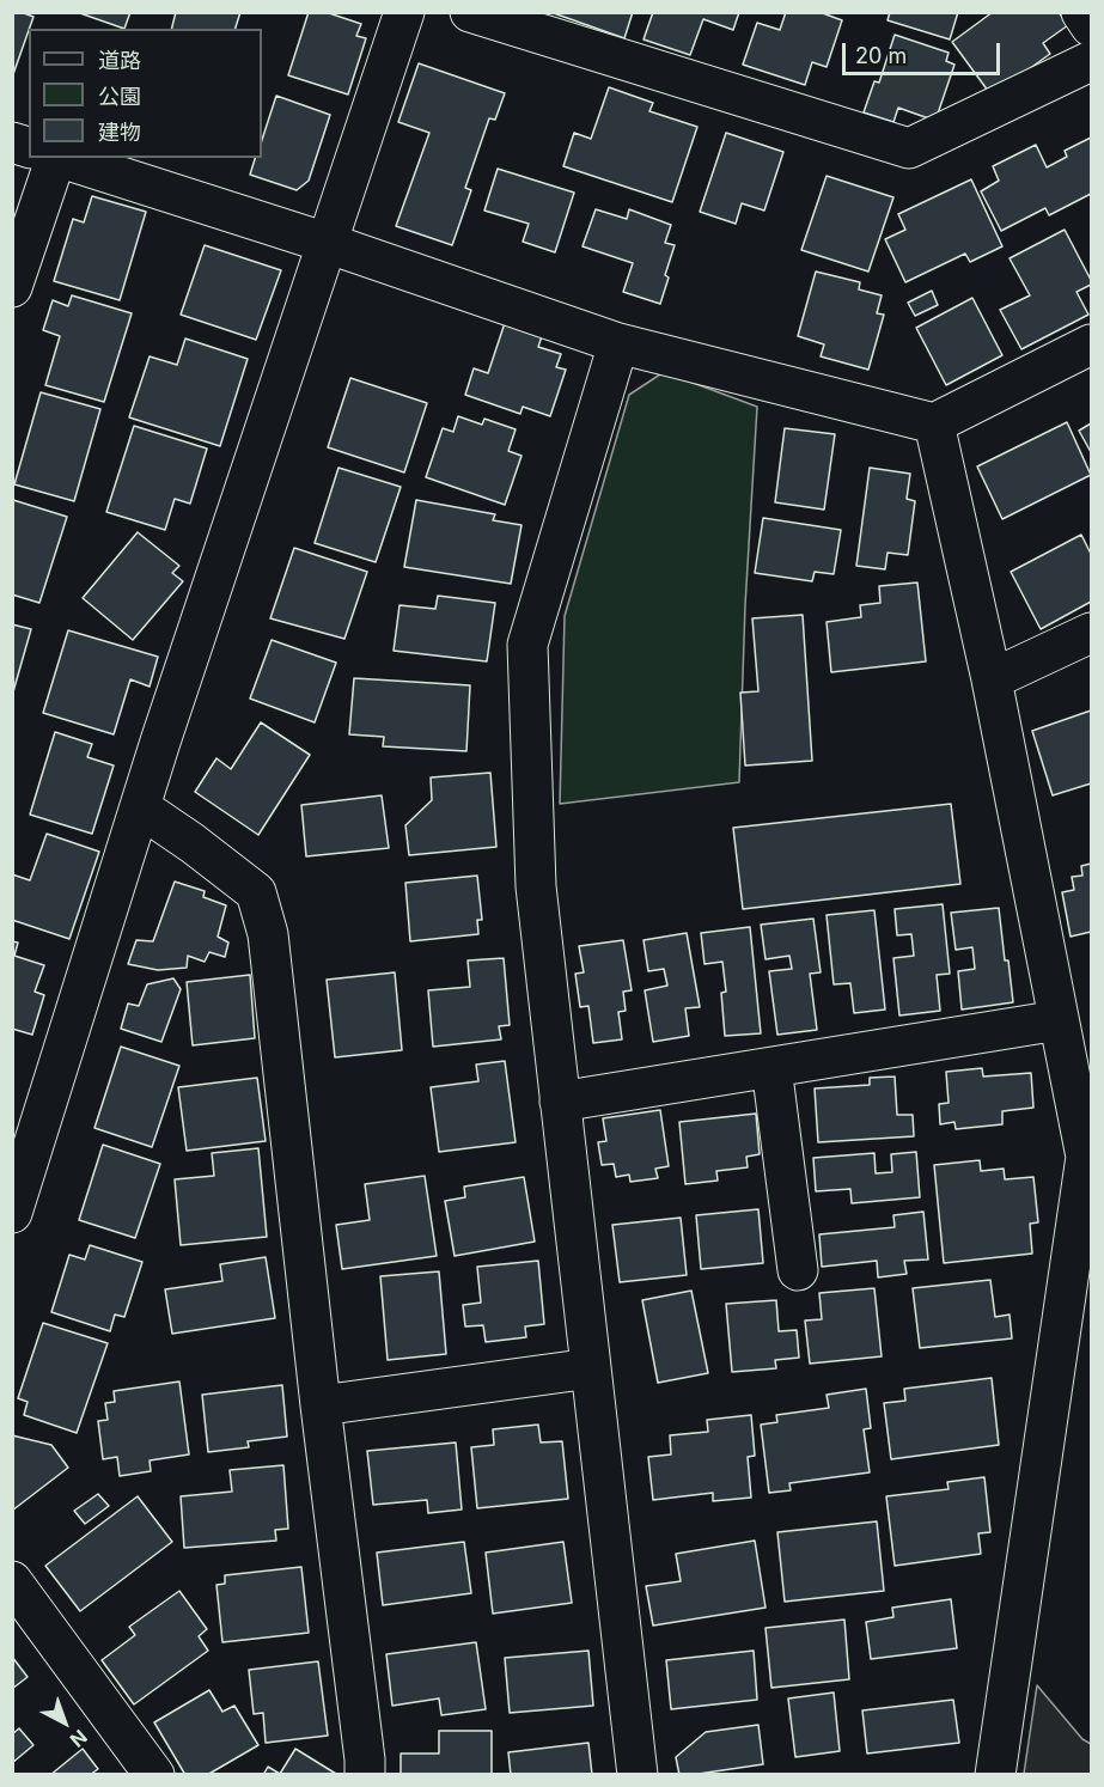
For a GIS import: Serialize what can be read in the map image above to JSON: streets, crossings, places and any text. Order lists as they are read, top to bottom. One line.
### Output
{"legend":["道路","公園","建物"],"scale_bar":"20 m","north":"bottom right"}
